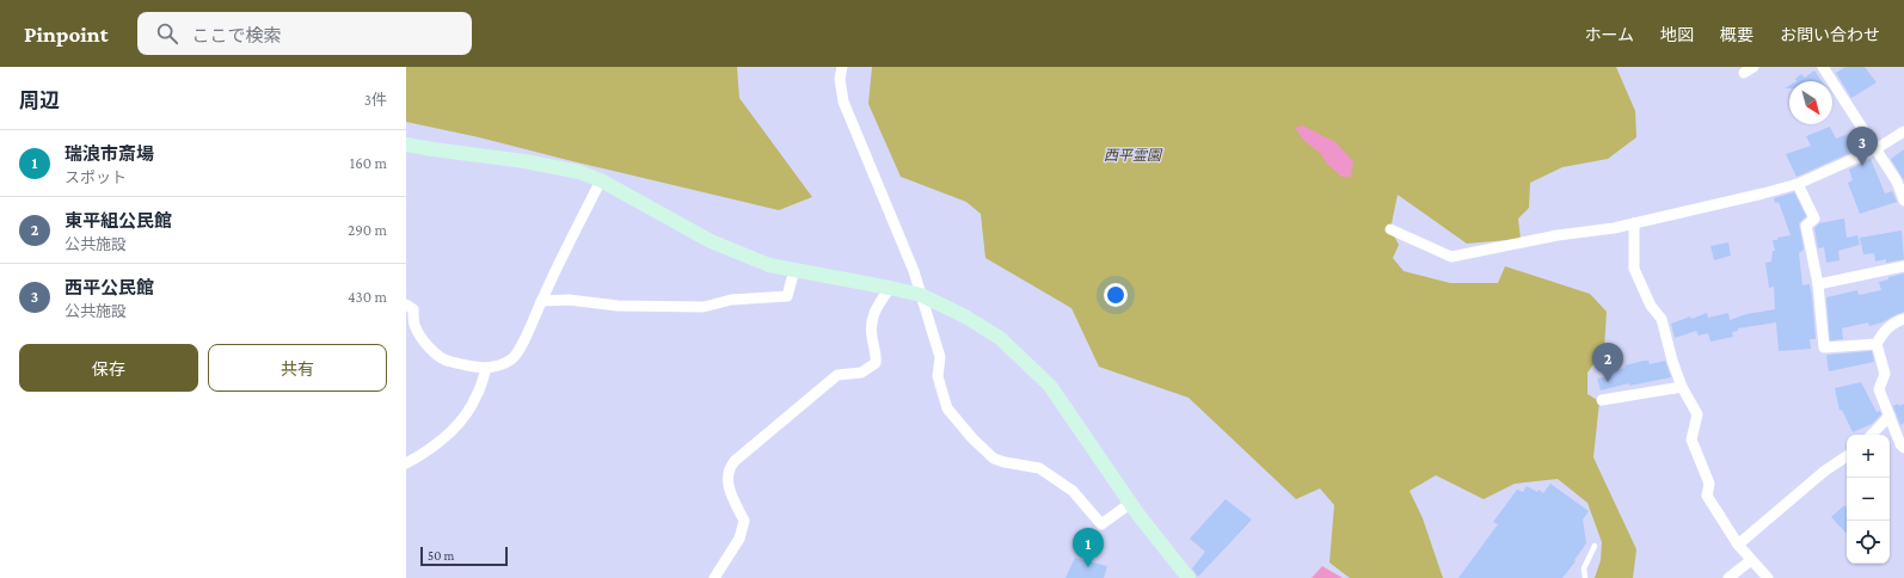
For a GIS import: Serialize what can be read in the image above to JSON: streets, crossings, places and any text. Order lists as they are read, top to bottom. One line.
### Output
{"parks":["西平霊園"],"scale_bar":"50 m","north":"bottom right","page":{"header":"Pinpoint","search":"ここで検索","nav":["ホーム","地図","概要","お問い合わせ"],"heading":["周辺","3件"],"pins":["3","2","1"],"list":[{"mark":"1","name":"瑞浪市斎場","note":"スポット","value":"160 m"},{"mark":"2","name":"東平組公民館","note":"公共施設","value":"290 m"},{"mark":"3","name":"西平公民館","note":"公共施設","value":"430 m"}],"buttons":["保存","共有"],"map_buttons":["+","−"],"scale":"50 m"}}
